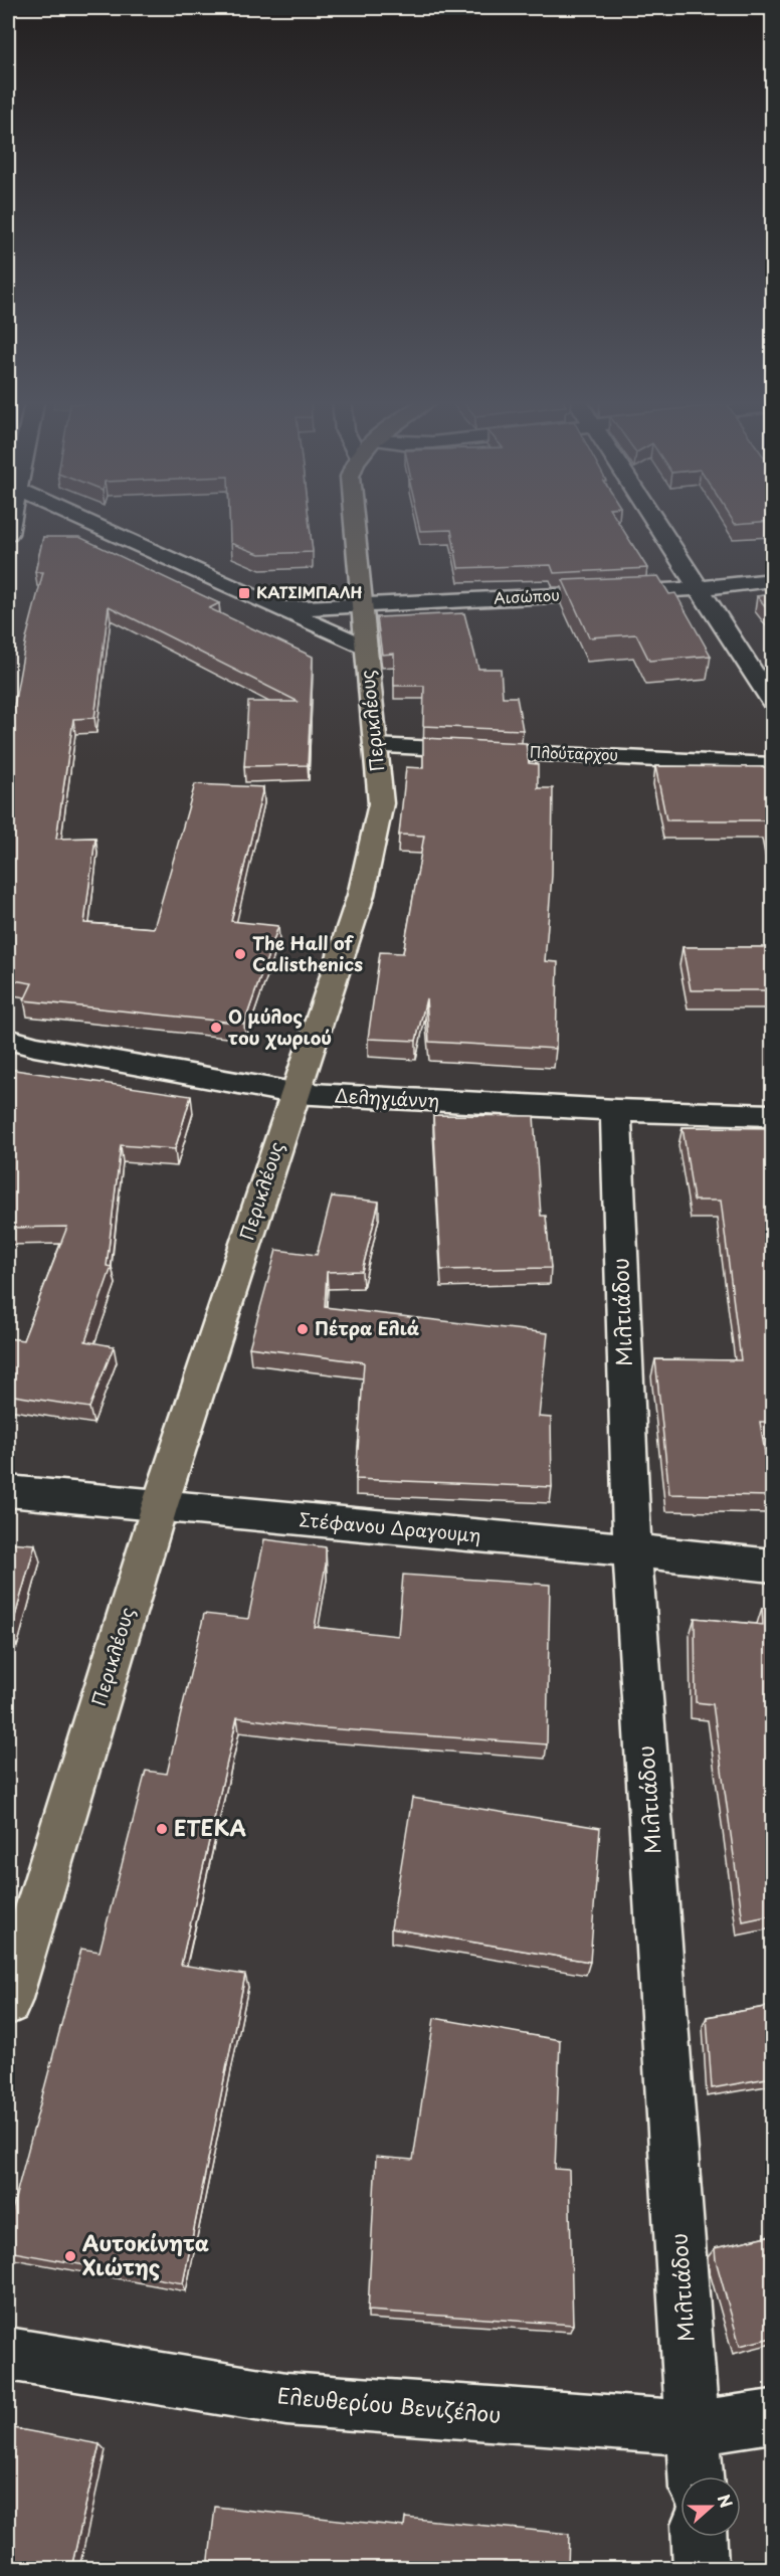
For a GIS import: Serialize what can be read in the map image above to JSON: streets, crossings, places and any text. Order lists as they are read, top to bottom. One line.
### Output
{"streets":{"main road":["Περικλέους"],"street":["Αισώπου","Πλούταρχου","Δεληγιάννη","Μιλτιάδου","Στέφανου Δραγουμη","Ελευθερίου Βενιζέλου"]},"crossings":[["Αισώπου","Περικλέους"],["Περικλέους","Πλούταρχου"],["Περικλέους","Δεληγιάννη"],["Περικλέους","Στέφανου Δραγουμη"],["Δεληγιάννη","Μιλτιάδου"],["Μιλτιάδου","Στέφανου Δραγουμη"],["Μιλτιάδου","Ελευθερίου Βενιζέλου"]],"places":{"transit":["ΚΑΤΣΙΜΠΑΛΗ"],"other":["The Hall of Calisthenics","Ο μύλος του χωριού","Πέτρα Ελιά","ΕΤΕΚΑ","Αυτοκίνητα Χιώτης"]},"north":"right"}
